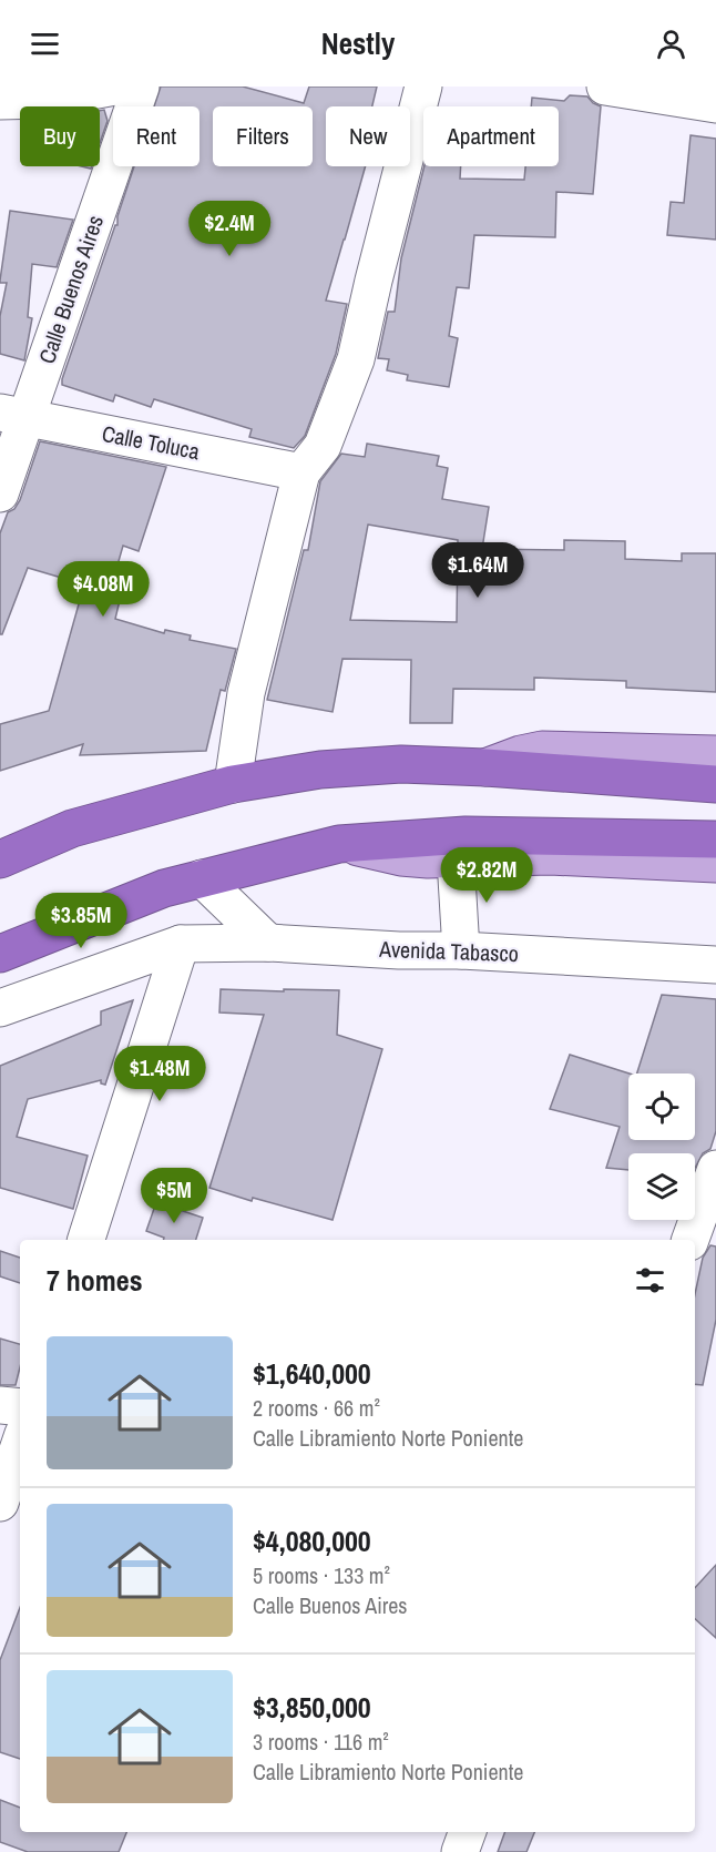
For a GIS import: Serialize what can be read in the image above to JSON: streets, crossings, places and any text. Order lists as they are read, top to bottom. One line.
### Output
{"streets":{"street":["Calle Buenos Aires","Calle Toluca","Avenida Tabasco"]},"crossings":[["Calle Buenos Aires","Calle Toluca"]],"page":{"header":"Nestly","chip":["Buy","Rent","Filters","New","Apartment"],"price":["$2.4M","$1.64M","$4.08M","$2.82M","$3.85M","$1.48M","$5M"],"heading":"7 homes","list":[{"name":"$1,640,000","note":"2 rooms · 66 m² · Calle Libramiento Norte Poniente"},{"name":"$4,080,000","note":"5 rooms · 133 m² · Calle Buenos Aires"},{"name":"$3,850,000","note":"3 rooms · 116 m² · Calle Libramiento Norte Poniente"}]}}
